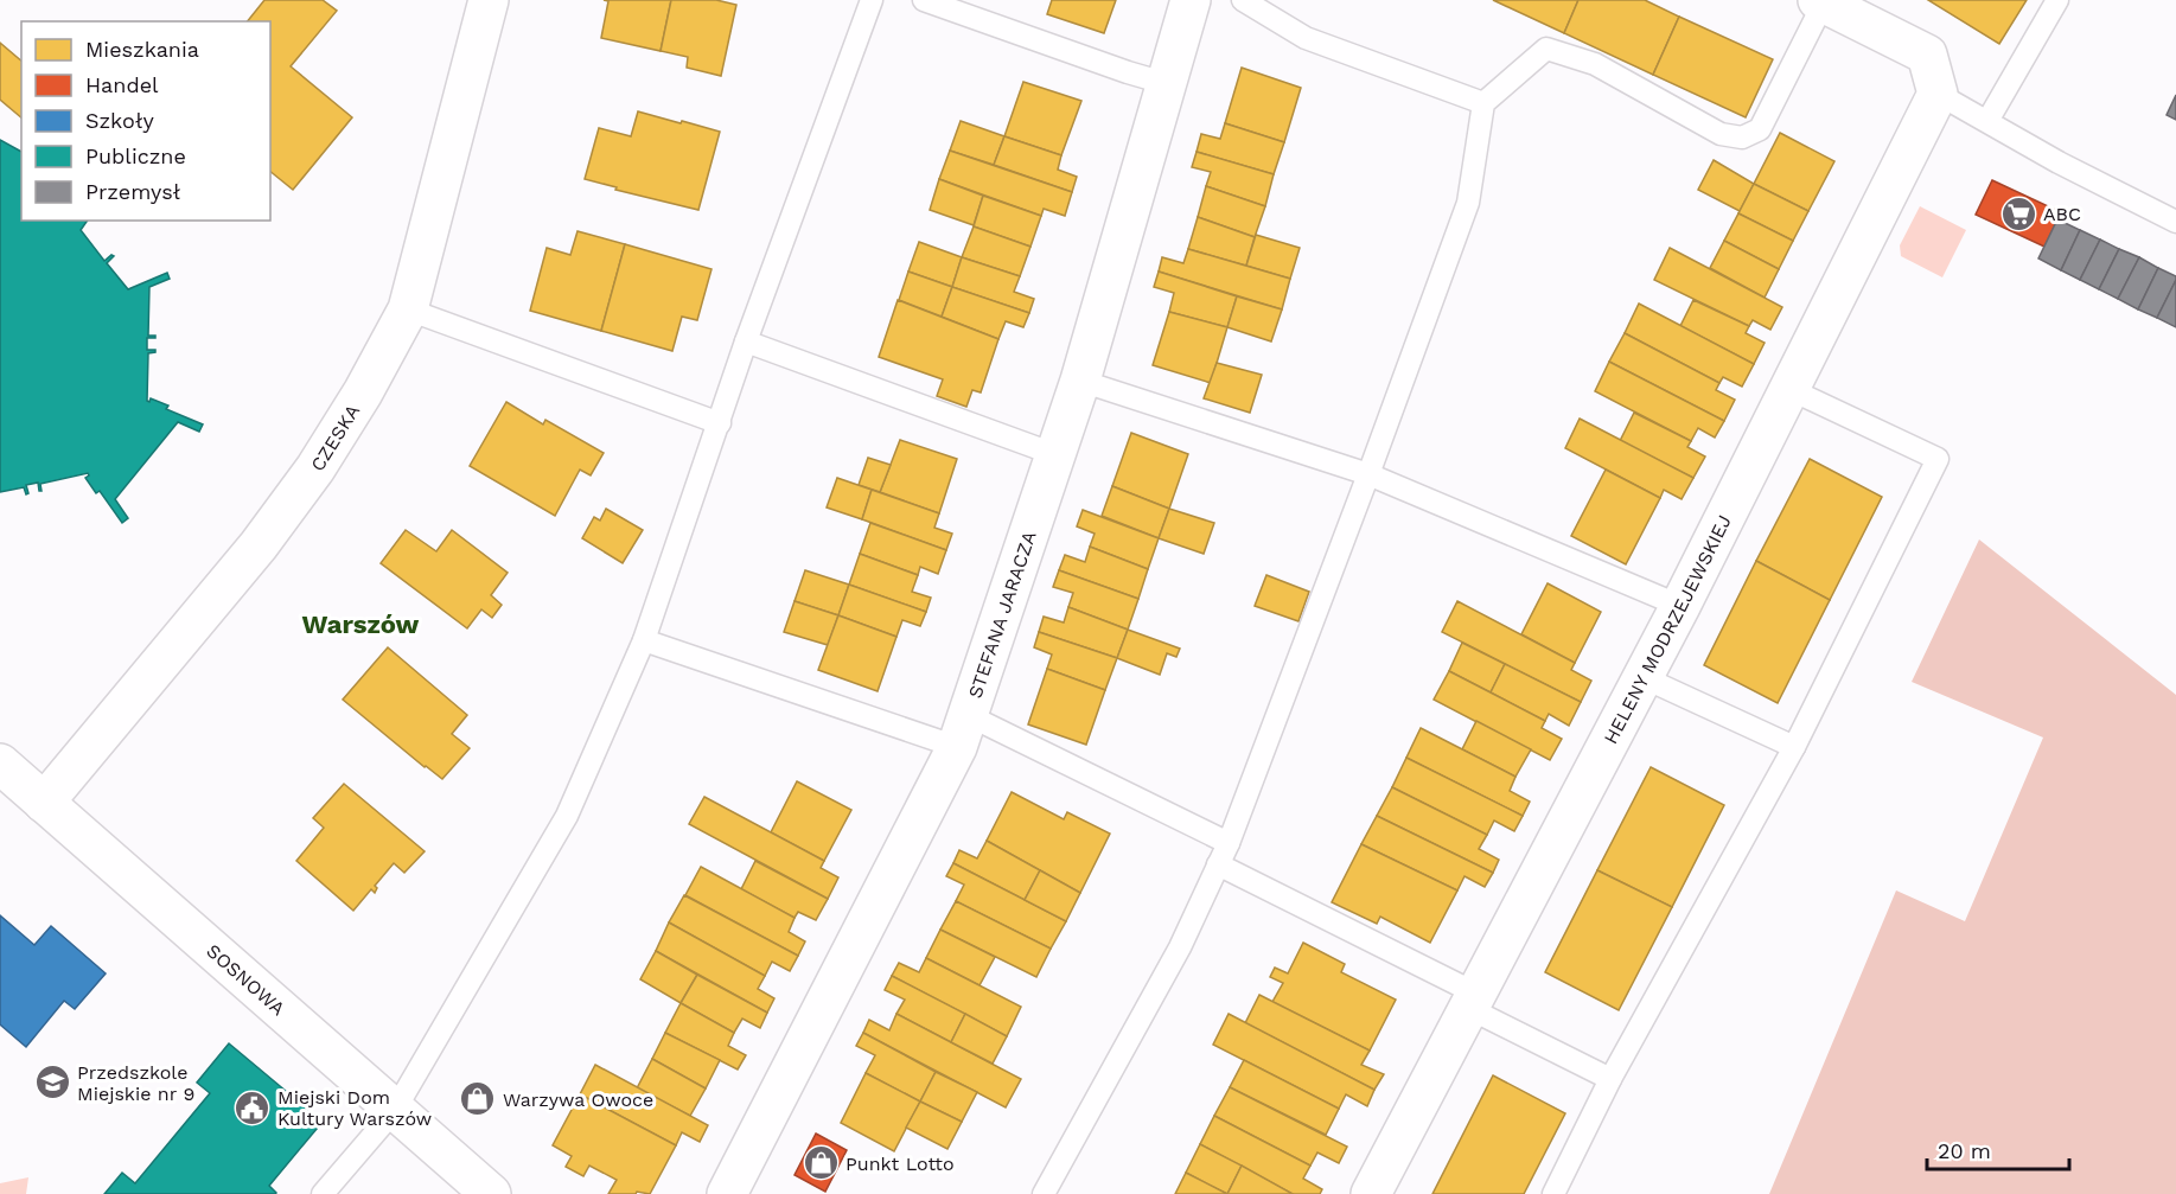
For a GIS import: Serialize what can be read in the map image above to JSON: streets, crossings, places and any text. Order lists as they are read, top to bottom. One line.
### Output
{"streets":{"street":["CZESKA","STEFANA JARACZA","HELENY MODRZEJEWSKIEJ","SOSNOWA"]},"crossings":[["CZESKA","SOSNOWA"]],"districts":["Warszów"],"places":{"supermarket":["ABC"],"school or university":["Przedszkole Miejskie nr 9"],"shop":["Warzywa Owoce","Punkt Lotto"],"public building":["Miejski Dom Kultury Warszów"]},"legend":["Mieszkania","Handel","Szkoły","Publiczne","Przemysł"],"scale_bar":"20 m"}
